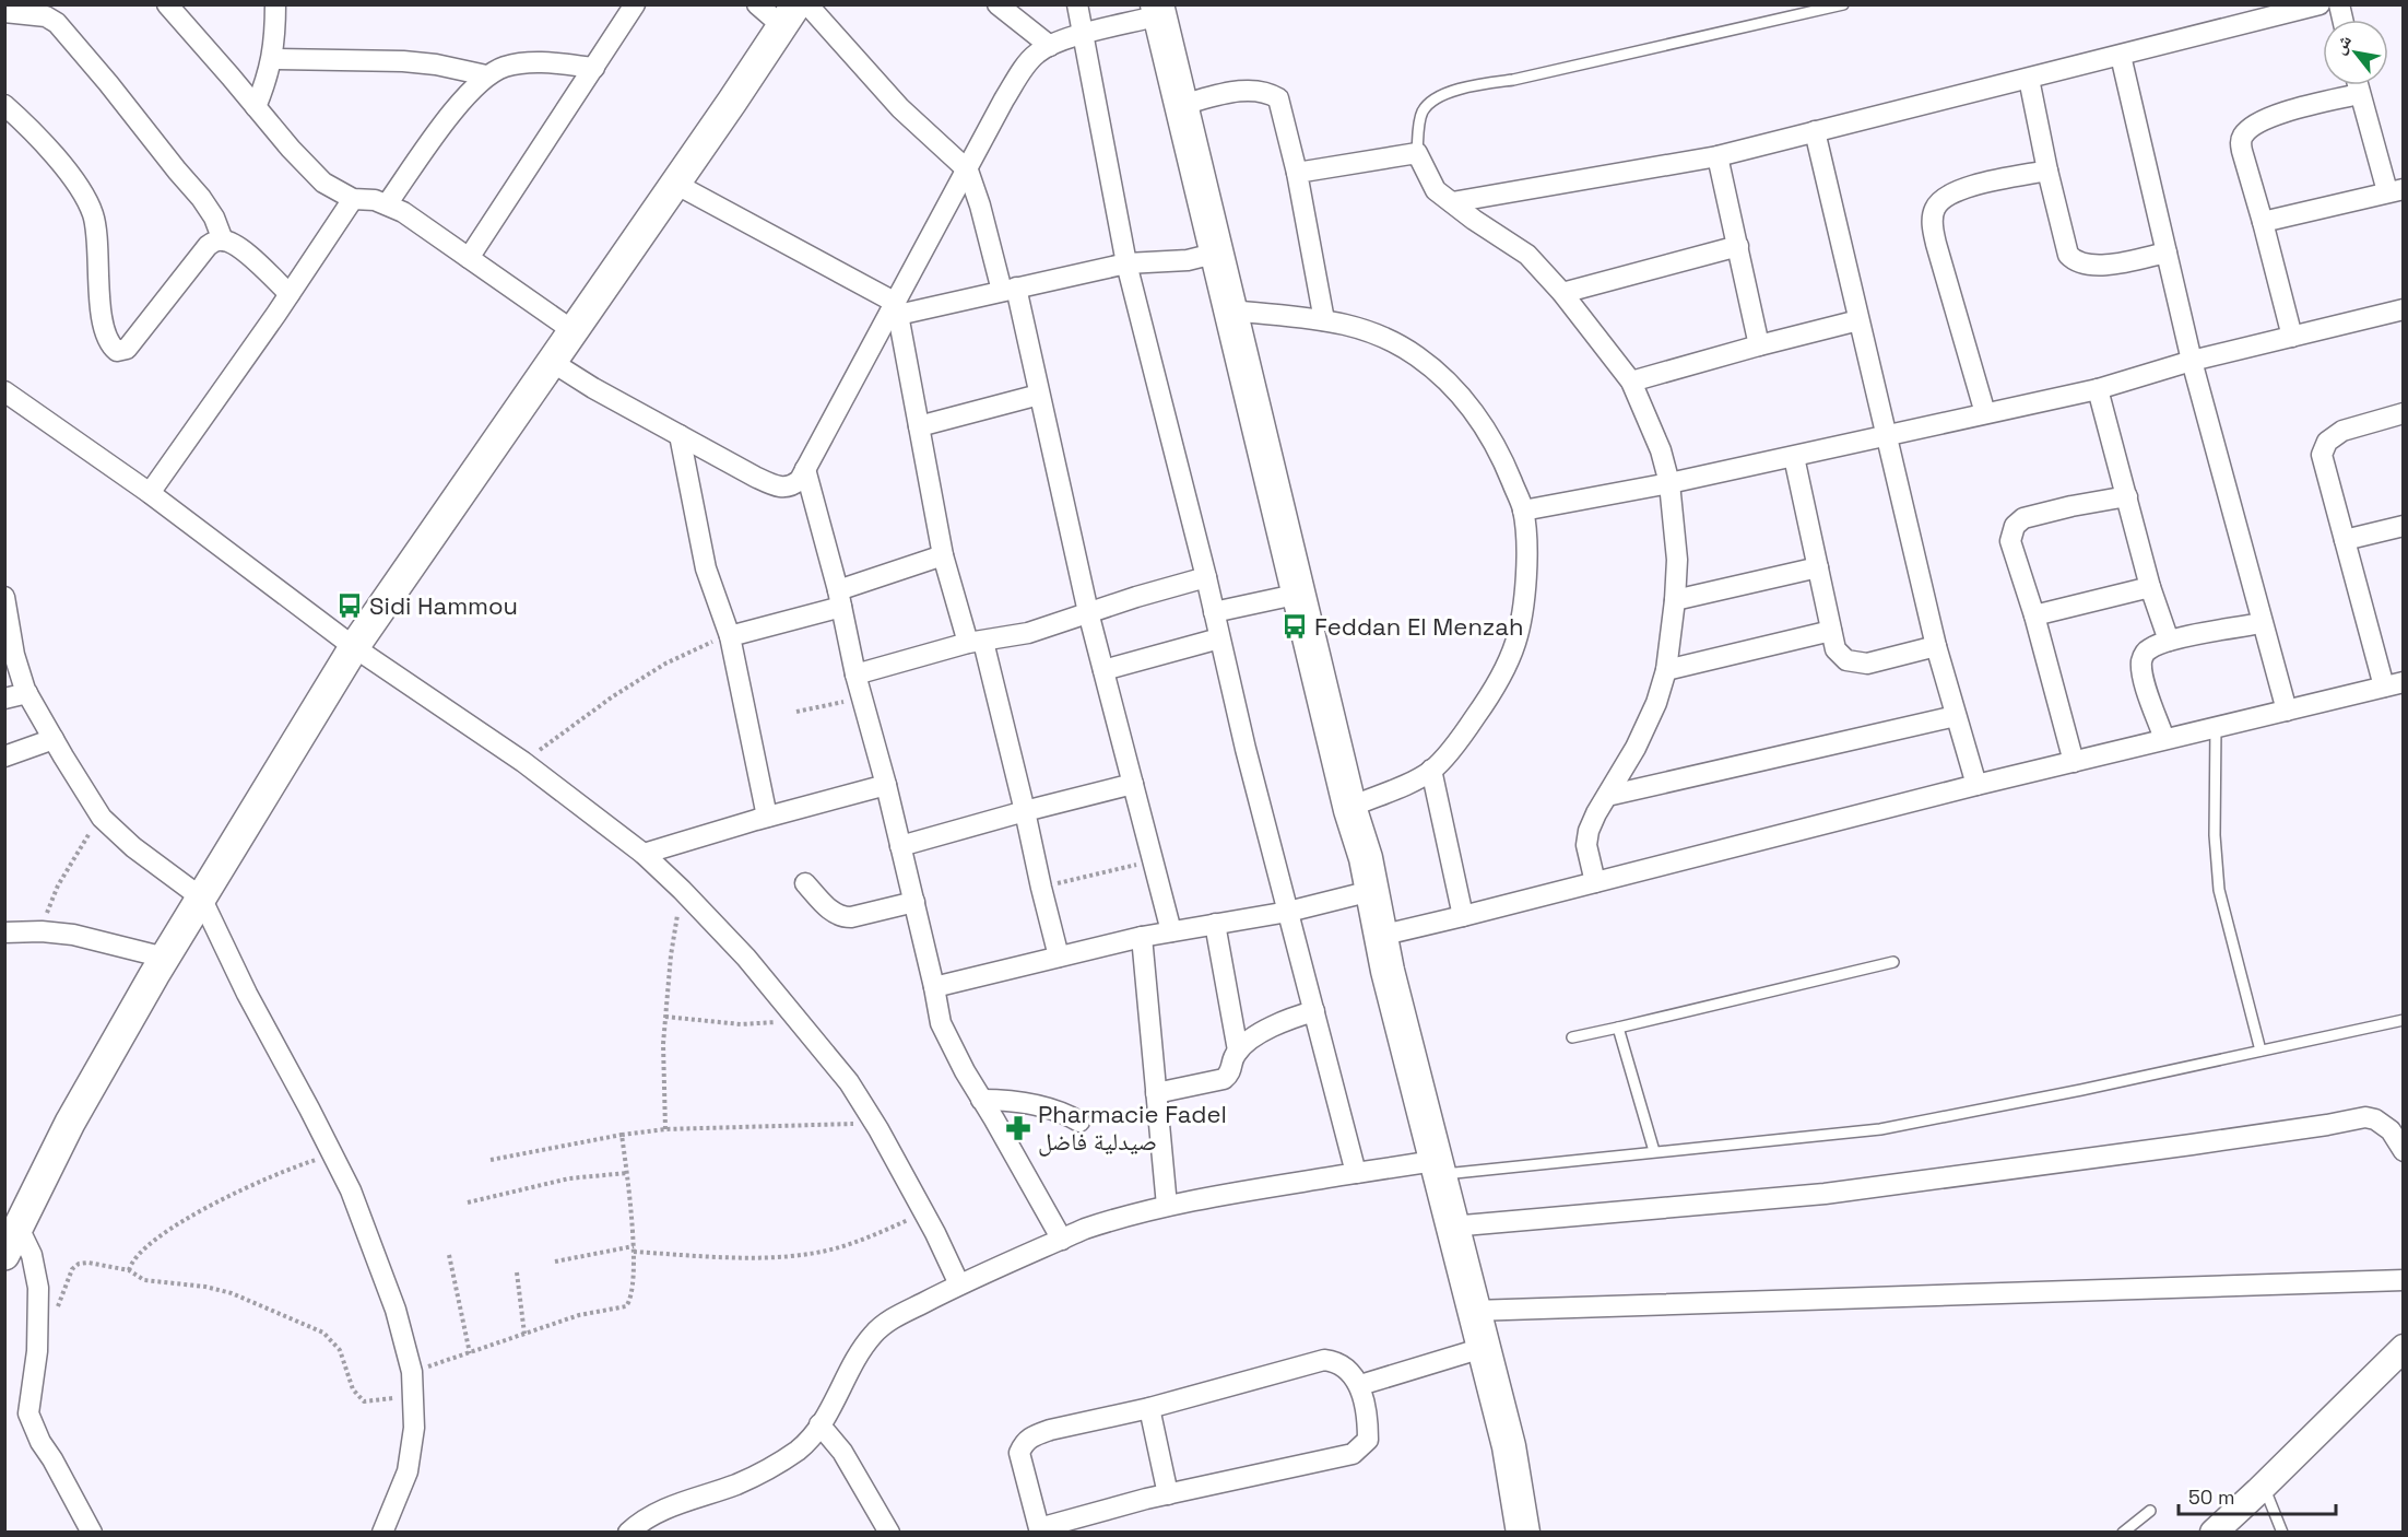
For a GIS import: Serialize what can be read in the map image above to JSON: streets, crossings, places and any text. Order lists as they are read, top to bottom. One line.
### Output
{"places":{"bus stop":["Sidi Hammou","Feddan El Menzah"],"pharmacy":["Pharmacie Fadel صيدلية فاضل"]},"scale_bar":"50 m","north":"top left"}
